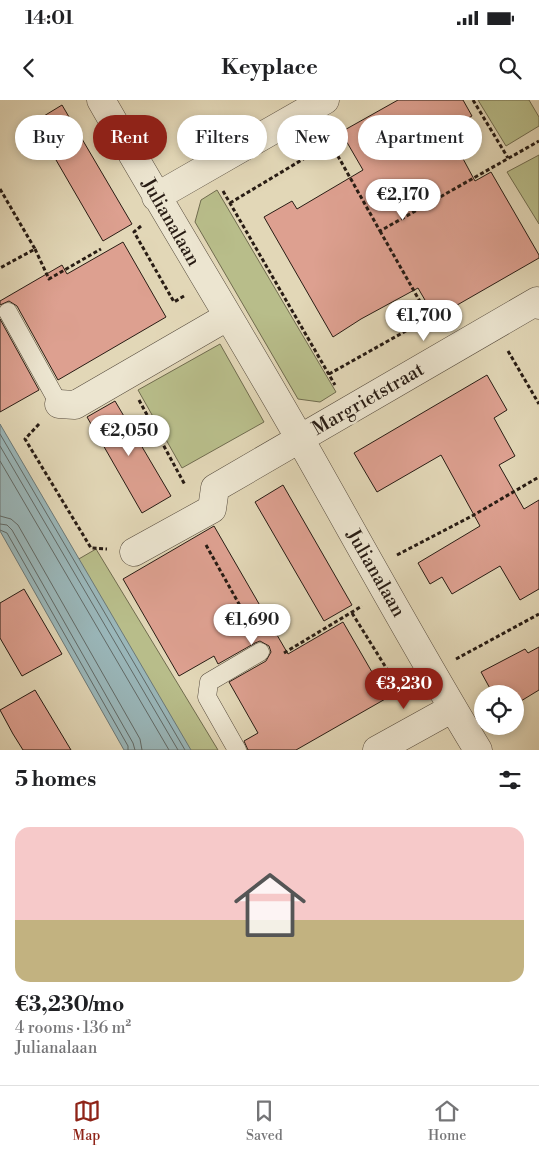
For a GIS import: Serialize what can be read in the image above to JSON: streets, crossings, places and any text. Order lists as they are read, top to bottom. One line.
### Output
{"streets":{"street":["Julianalaan","Margrietstraat"]},"crossings":[["Julianalaan","Margrietstraat"]],"page":{"status":"14:01","header":"Keyplace","chip":["Buy","Rent","Filters","New","Apartment"],"price":["€2,170","€1,700","€2,050","€1,690","€3,230"],"heading":"5 homes","list":[{"name":"€3,230/mo","note":"4 rooms · 136 m² · Julianalaan"}],"tabs":["Map","Saved","Home"]}}
